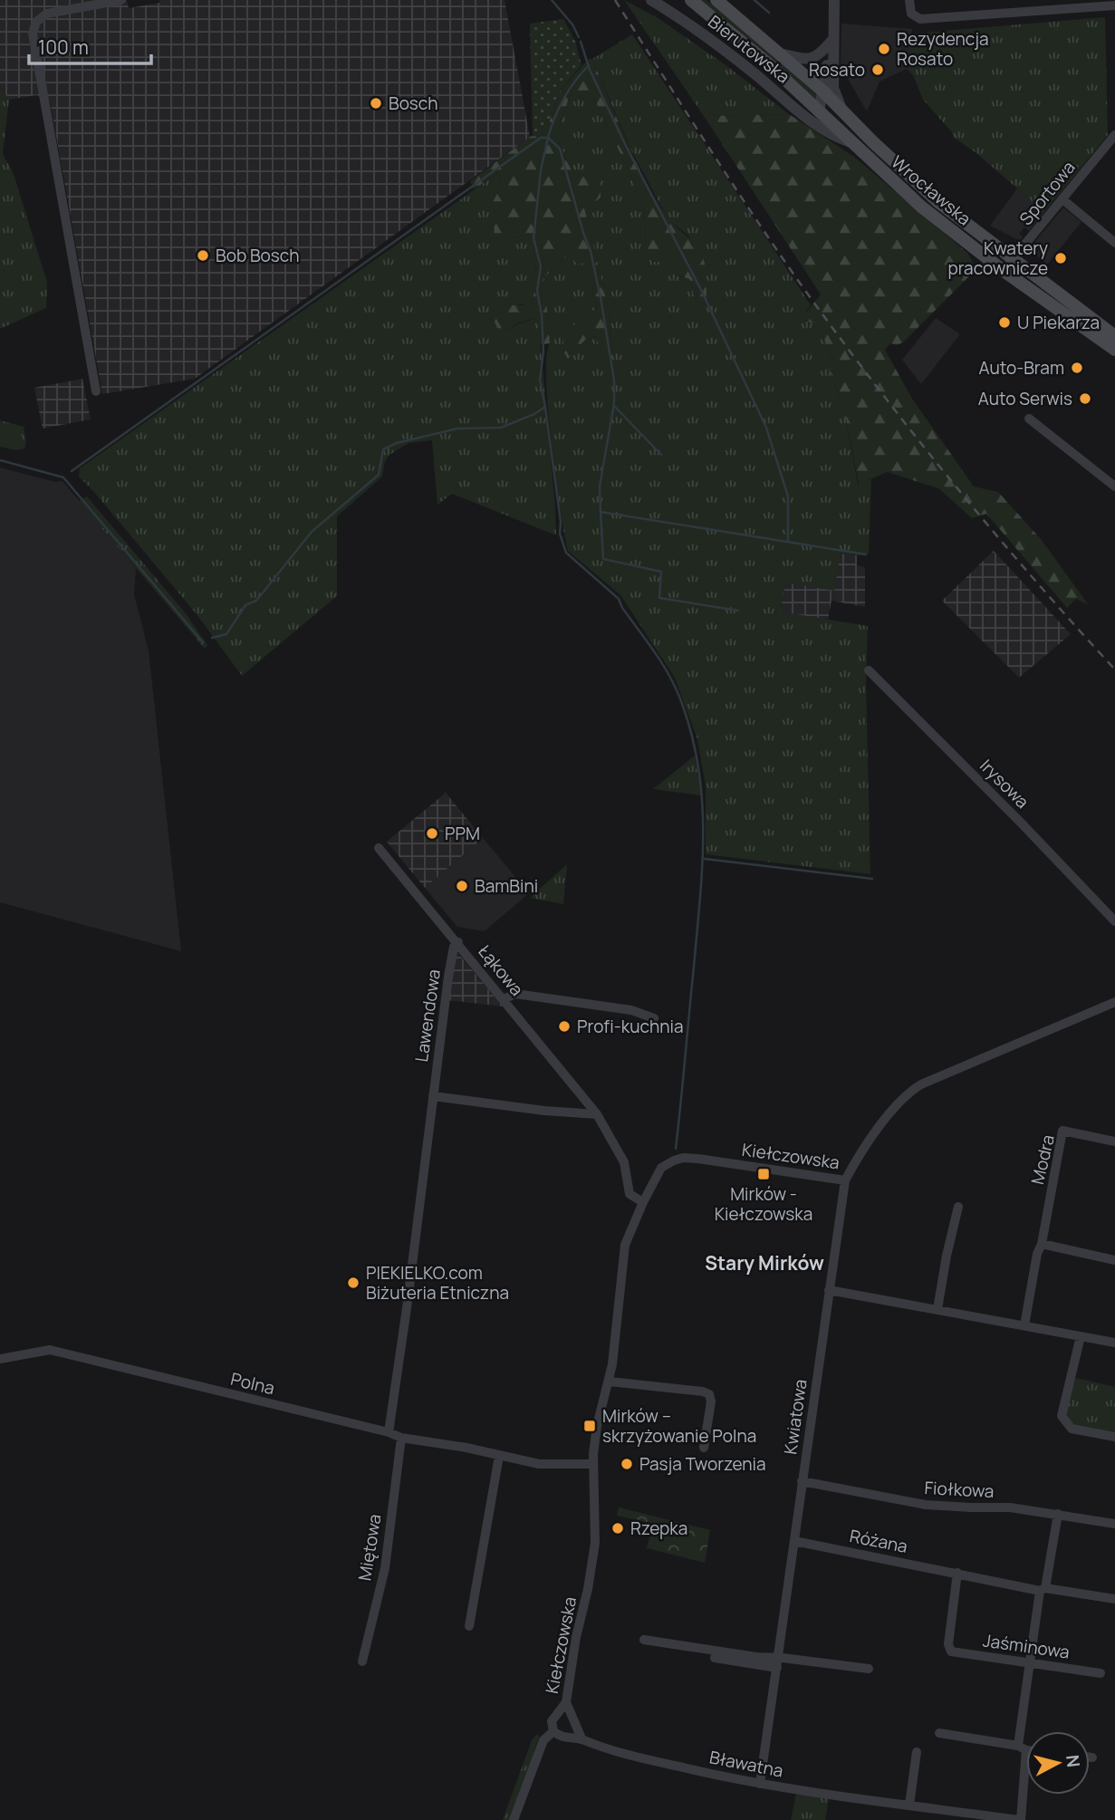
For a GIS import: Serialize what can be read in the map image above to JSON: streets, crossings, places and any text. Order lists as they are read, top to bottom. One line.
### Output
{"streets":{"main road":["Wrocławska"],"street":["Bierutowska","Sportowa","Irysowa","Łąkowa","Lawendowa","Kiełczowska","Modra","Polna","Kwiatowa","Fiołkowa","Różana","Miętowa","Jaśminowa","Bławatna"]},"crossings":[["Bierutowska","Wrocławska"],["Wrocławska","Sportowa"],["Łąkowa","Lawendowa"],["Łąkowa","Kiełczowska"],["Lawendowa","Polna"],["Kiełczowska","Polna"],["Kiełczowska","Kwiatowa"],["Kiełczowska","Bławatna"],["Polna","Miętowa"],["Kwiatowa","Fiołkowa"],["Kwiatowa","Różana"],["Kwiatowa","Bławatna"],["Różana","Jaśminowa"]],"districts":["Stary Mirków"],"places":{"other":["Rezydencja Rosato","Rosato","Bosch","Bob Bosch","Kwatery pracownicze","U Piekarza","Auto-Bram","Auto Serwis","PPM","BamBini","Profi-kuchnia","PIEKIELKO.com Biżuteria Etniczna","Pasja Tworzenia","Rzepka"],"transit":["Mirków - Kiełczowska","Mirków – skrzyżowanie Polna"]},"scale_bar":"100 m","north":"right"}
